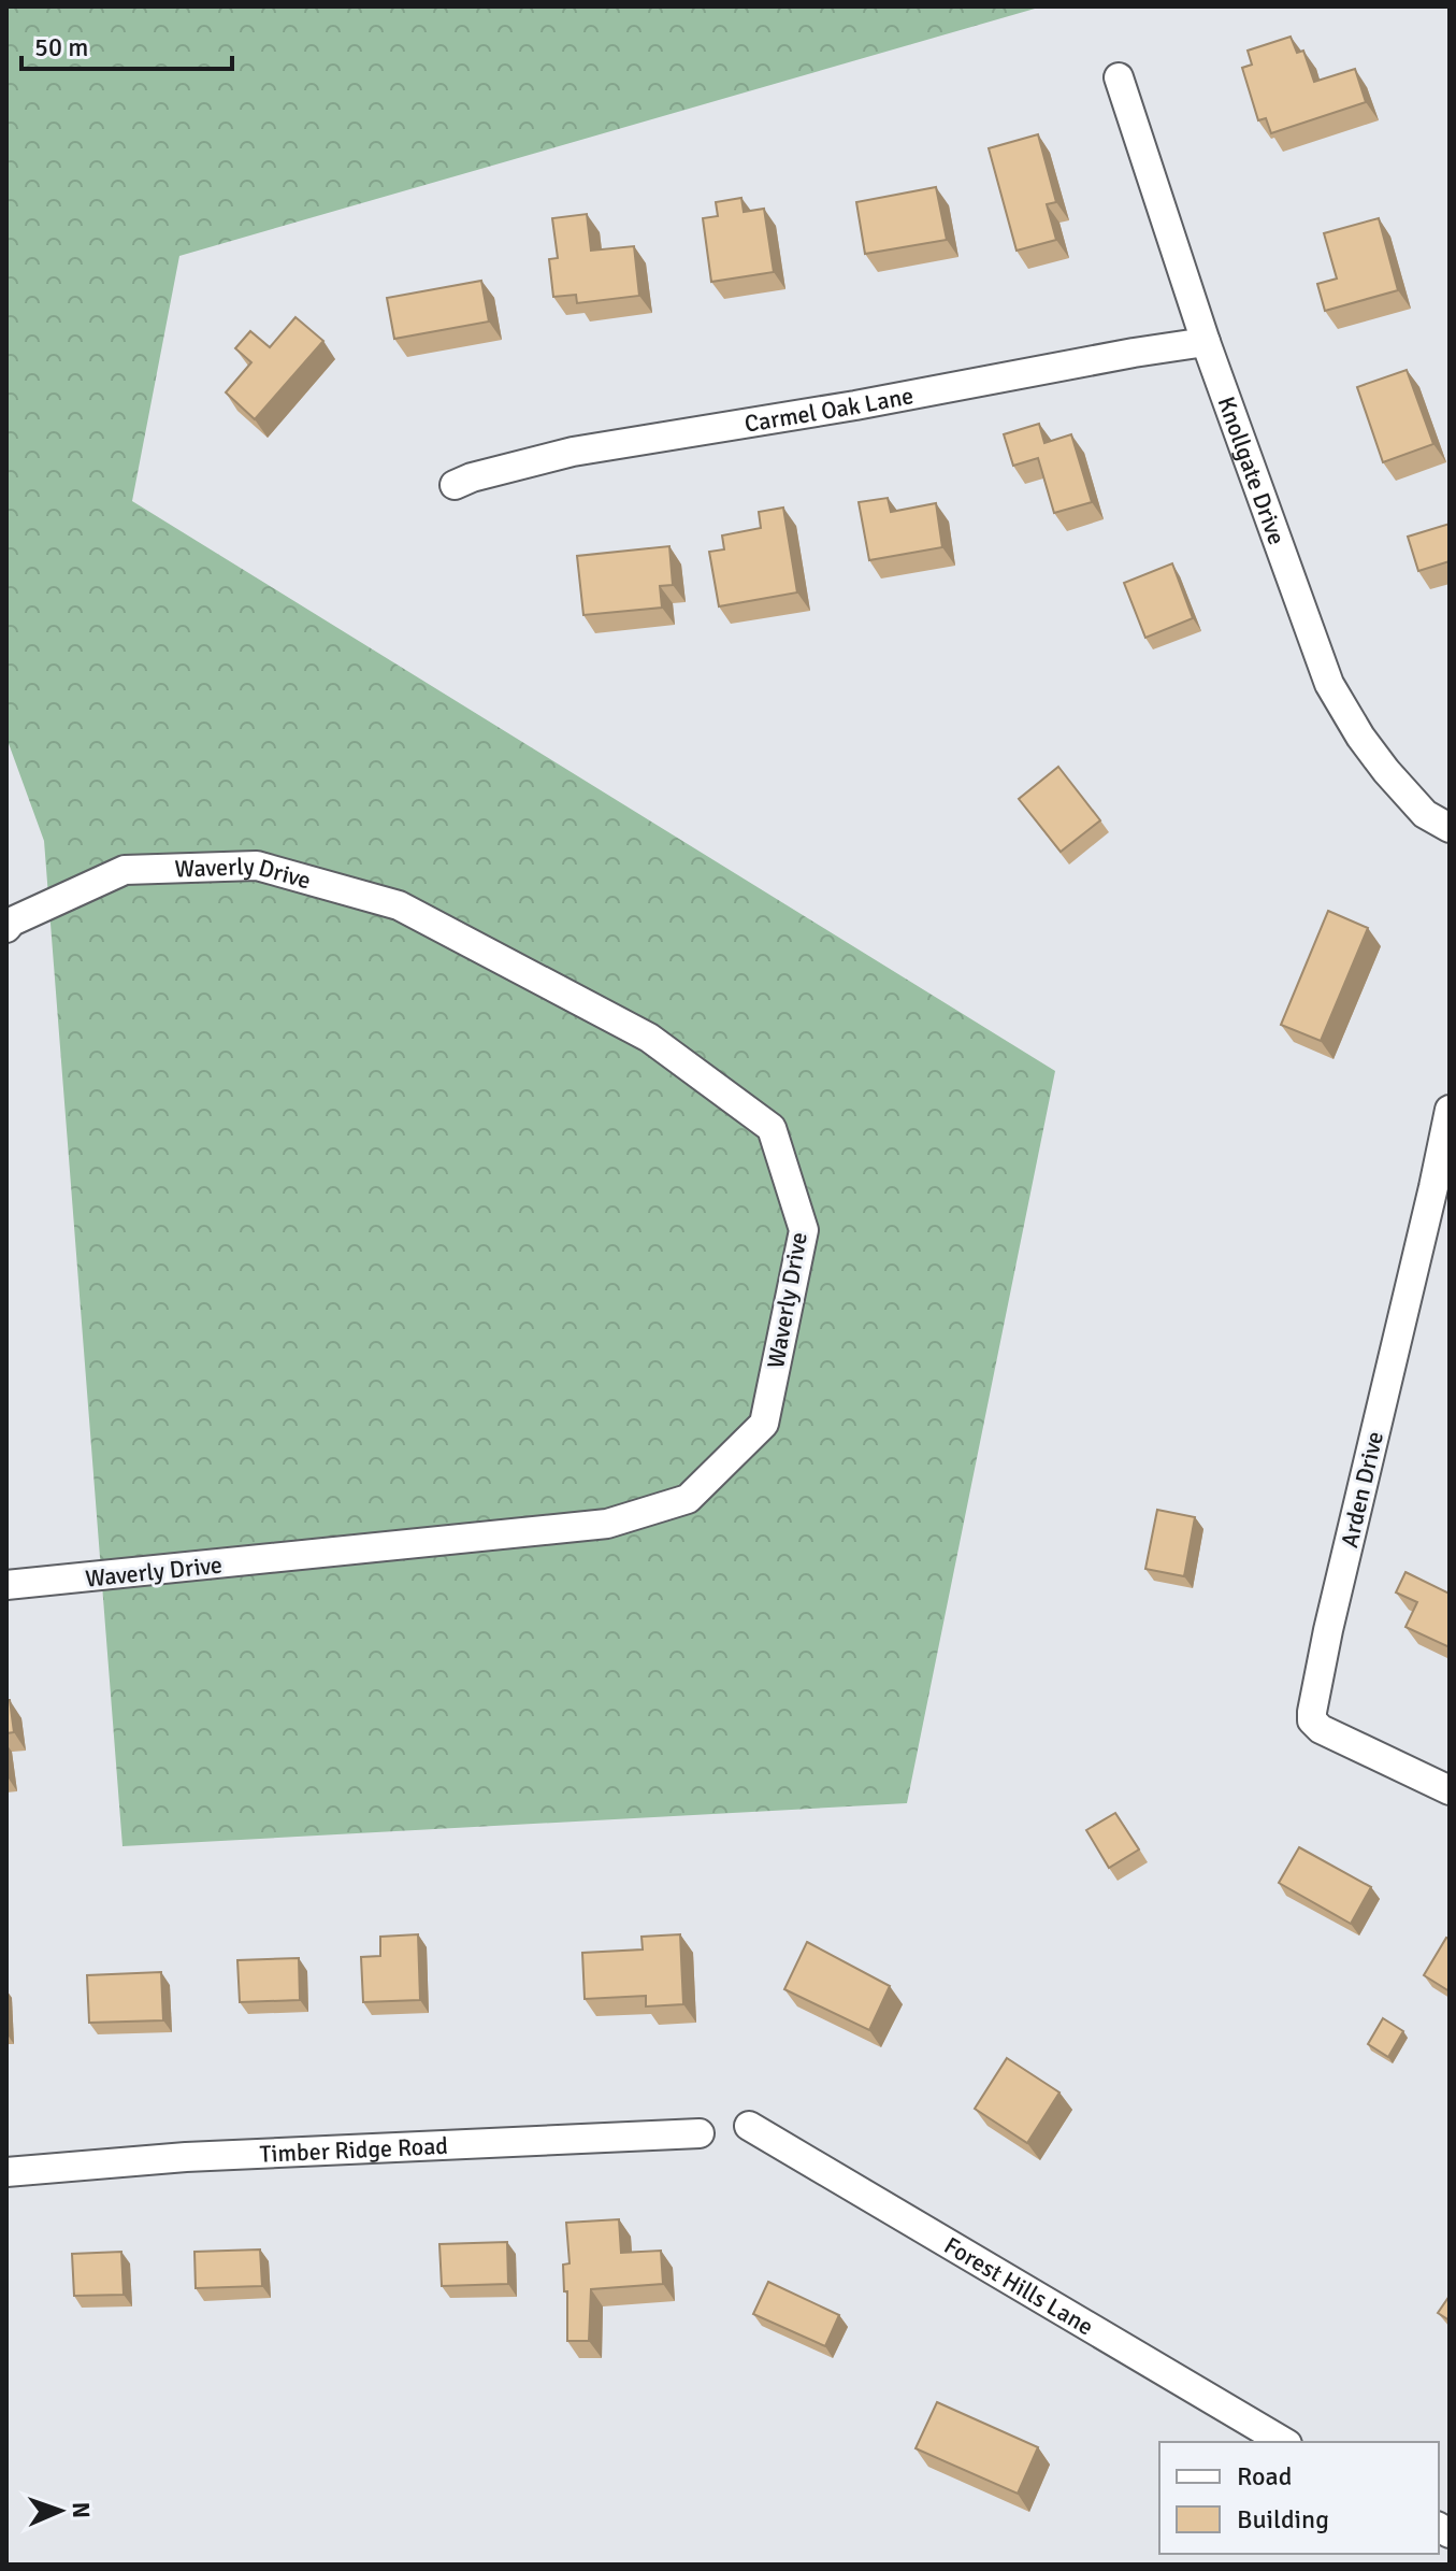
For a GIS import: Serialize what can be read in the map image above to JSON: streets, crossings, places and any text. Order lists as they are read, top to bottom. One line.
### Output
{"streets":{"street":["Carmel Oak Lane","Knollgate Drive","Waverly Drive","Arden Drive","Timber Ridge Road","Forest Hills Lane"]},"crossings":[["Carmel Oak Lane","Knollgate Drive"]],"legend":["Road","Building"],"scale_bar":"50 m","north":"right"}
